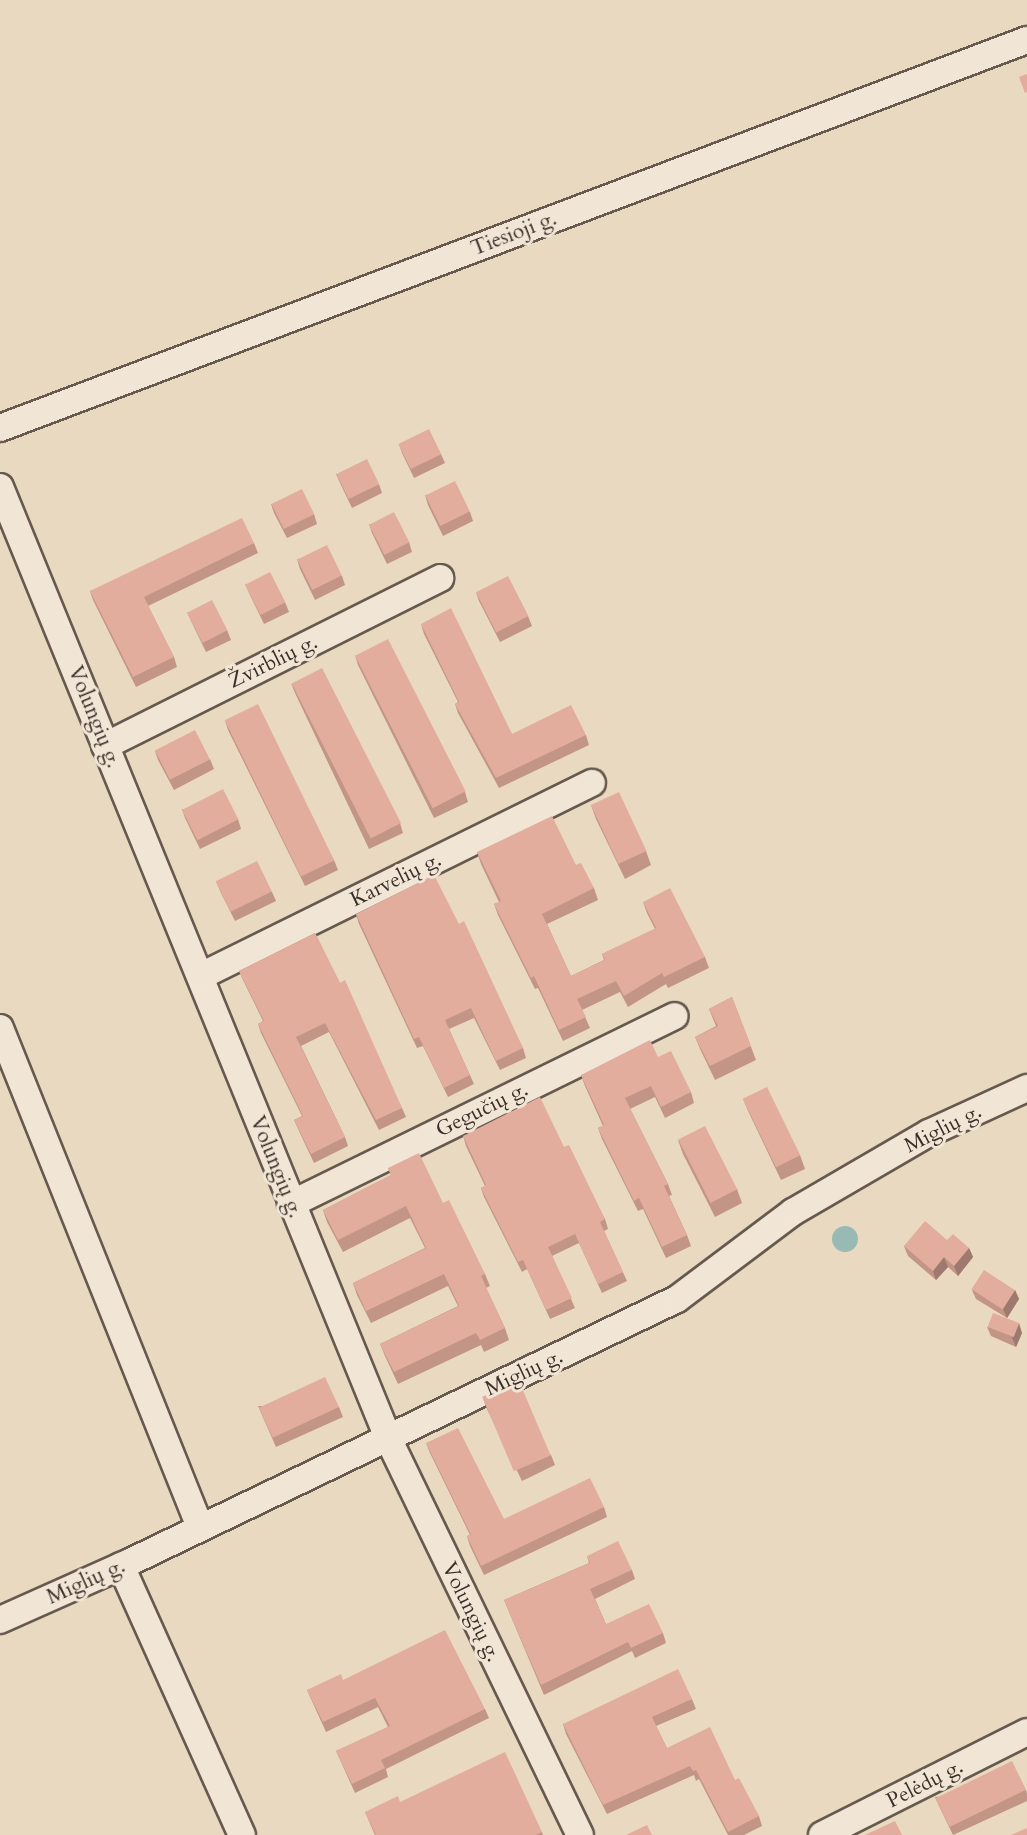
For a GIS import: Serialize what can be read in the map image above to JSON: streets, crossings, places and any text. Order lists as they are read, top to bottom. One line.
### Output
{"streets":{"street":["Tiesioji g.","Žvirblių g.","Volungių g.","Karvelių g.","Gegučių g.","Miglių g.","Pelėdų g."]},"crossings":[["Žvirblių g.","Volungių g."],["Volungių g.","Karvelių g."],["Volungių g.","Gegučių g."],["Volungių g.","Miglių g."]]}
